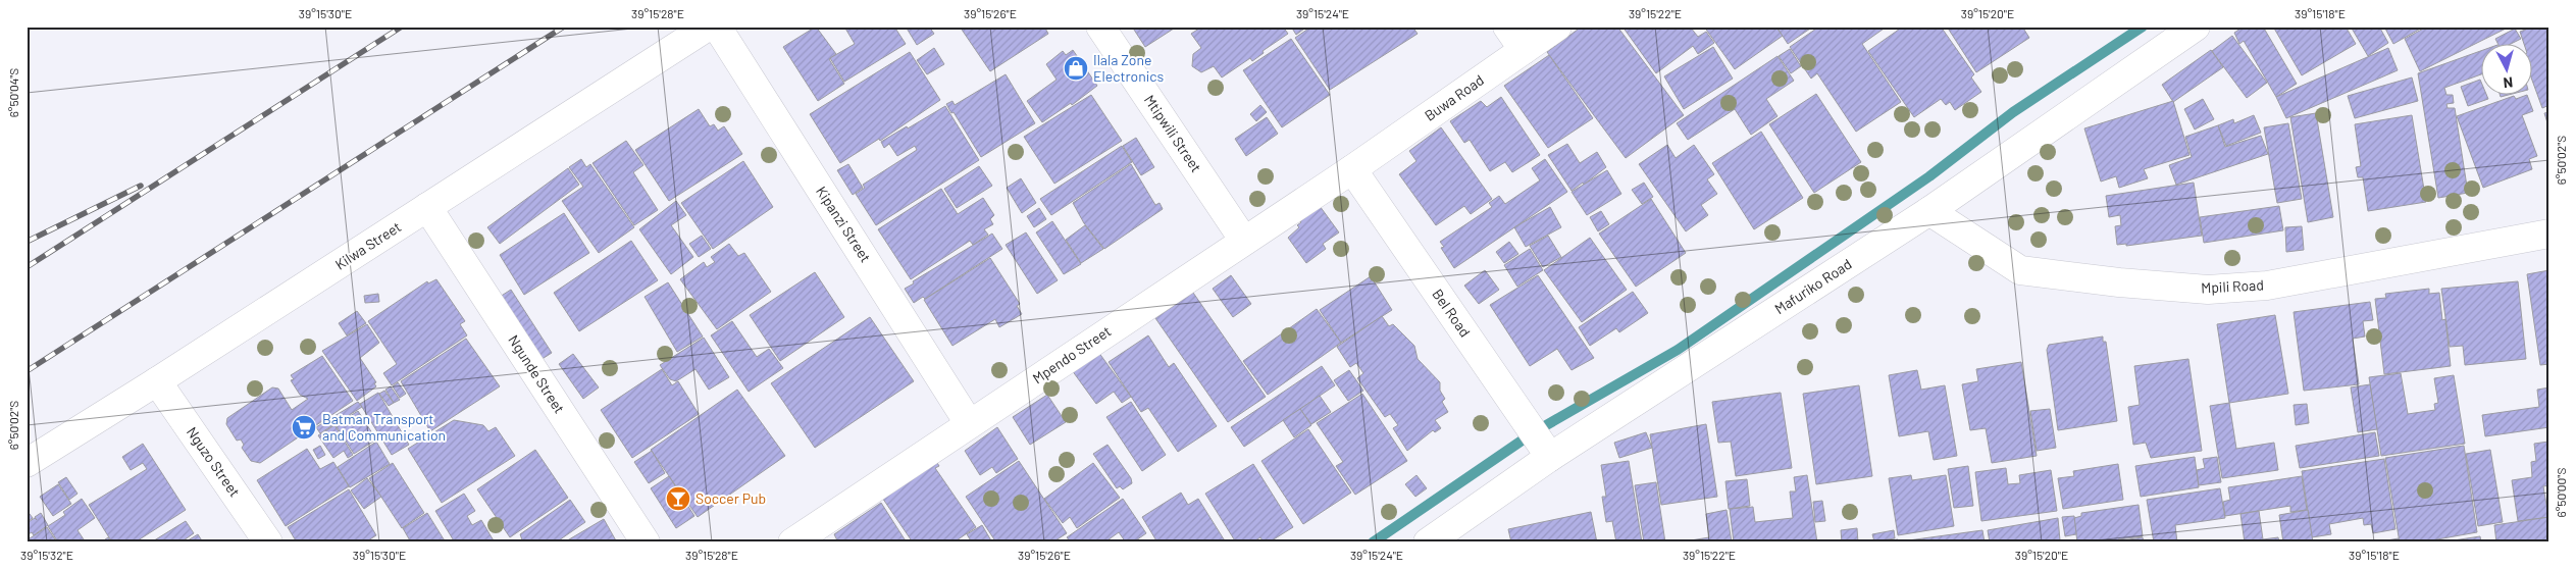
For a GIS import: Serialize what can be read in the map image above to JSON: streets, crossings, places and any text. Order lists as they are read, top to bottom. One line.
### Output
{"streets":{"street":["Buwa Road","Mtipwili Street","Kipanzi Street","Kilwa Street","Mafuriko Road","Mpili Road","Bel Road","Mpendo Street","Ngunde Street","Nguzo Street"]},"crossings":[["Buwa Road","Bel Road"],["Buwa Road","Mpendo Street"],["Mtipwili Street","Mpendo Street"],["Kipanzi Street","Mpendo Street"],["Kilwa Street","Ngunde Street"],["Kilwa Street","Nguzo Street"],["Mafuriko Road","Mpili Road"],["Mafuriko Road","Bel Road"],["Bel Road","Mpendo Street"]],"places":{"shop":["Ilala Zone Electronics"],"supermarket":["Batman Transport and Communication"],"bar":["Soccer Pub"]},"north":"bottom","coordinates":["39°15'30\"E","39°15'28\"E","39°15'26\"E","39°15'24\"E","39°15'22\"E","39°15'20\"E","39°15'18\"E","6°50'04\"S","6°50'02\"S","6°50'00\"S","39°15'32\"E"]}
